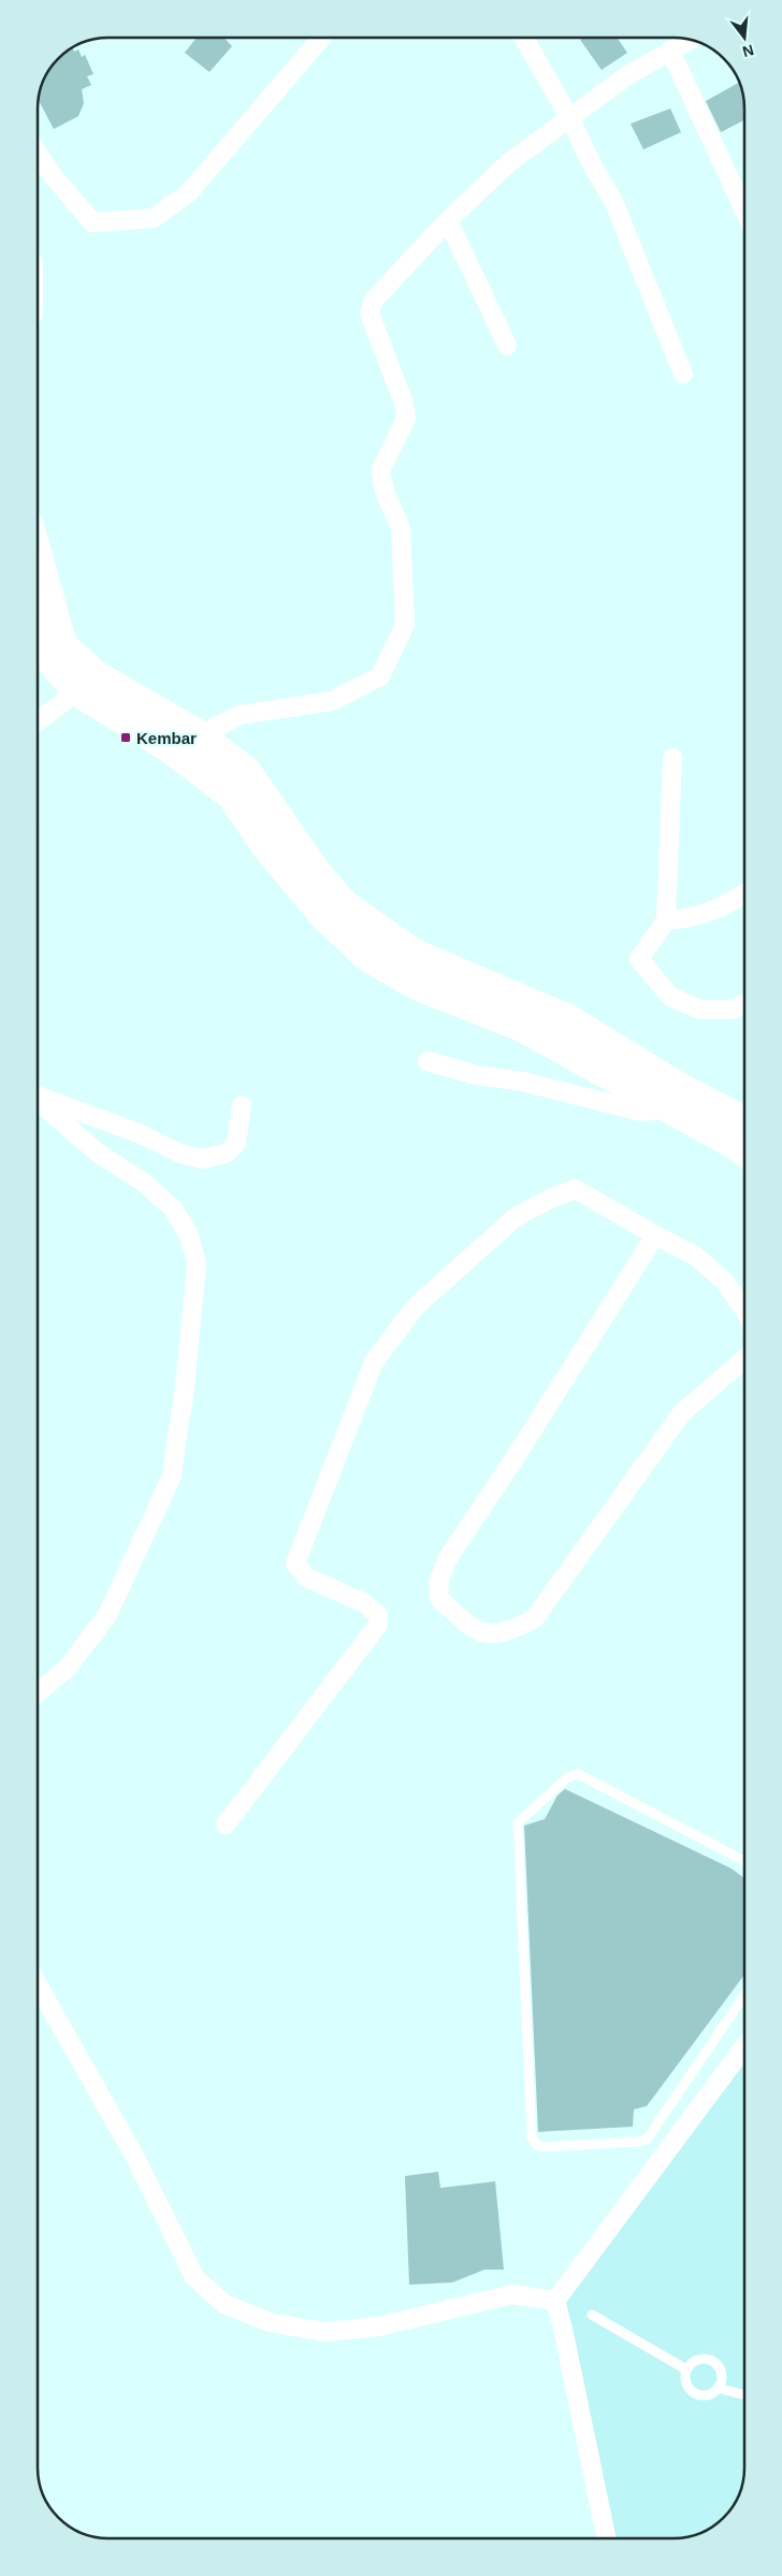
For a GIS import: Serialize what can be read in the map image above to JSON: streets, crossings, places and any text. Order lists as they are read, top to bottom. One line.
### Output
{"places":{"transit":["Kembar"]},"north":"bottom"}
